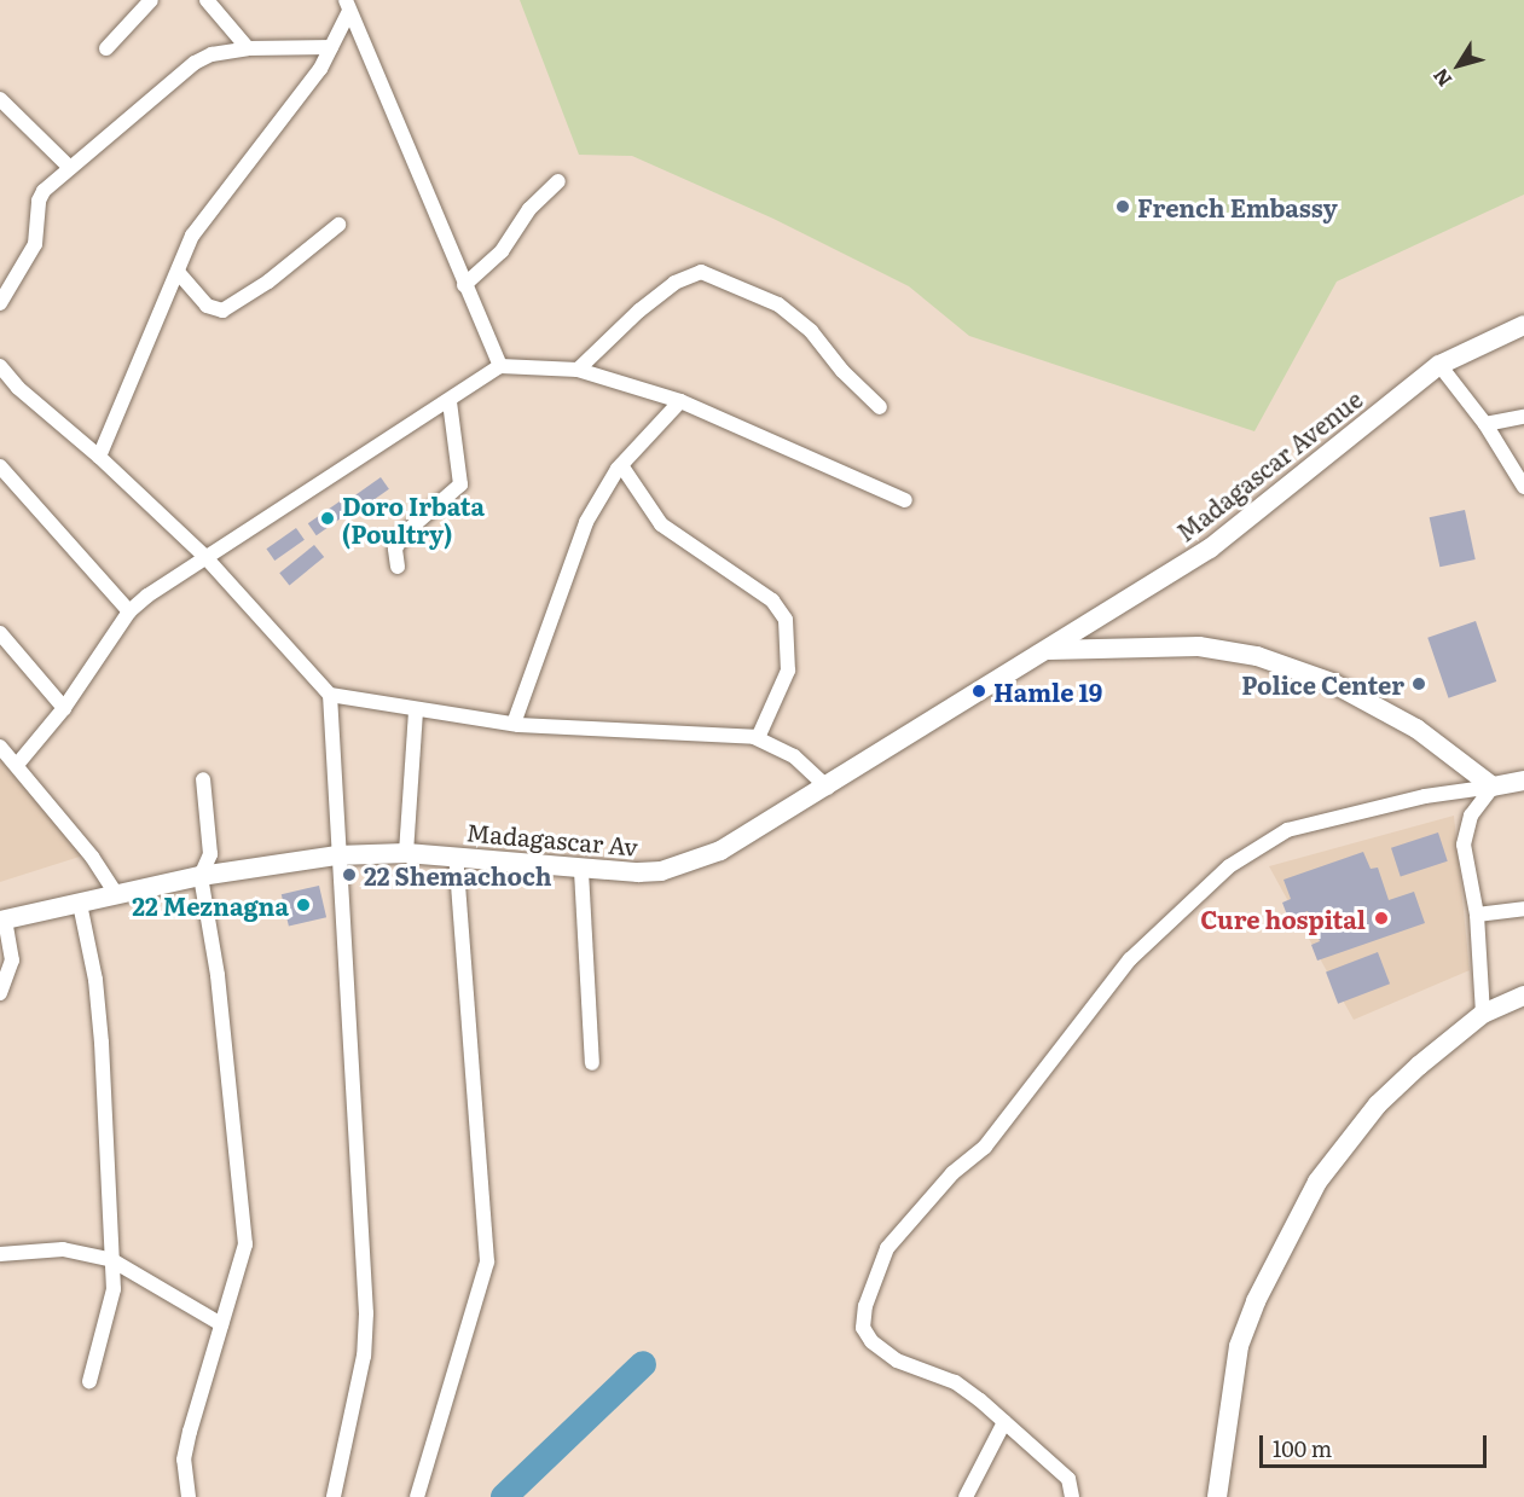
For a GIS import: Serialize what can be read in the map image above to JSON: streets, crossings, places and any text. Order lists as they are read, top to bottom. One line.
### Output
{"streets":{"main road":["Madagascar Avenue","Madagascar Av"]},"crossings":[["Madagascar Avenue","Madagascar Av"]],"places":["French Embassy","Doro Irbata (Poultry)","Police Center","Hamle 19","22 Shemachoch","22 Meznagna","Cure hospital"],"scale_bar":"100 m","north":"bottom left"}
